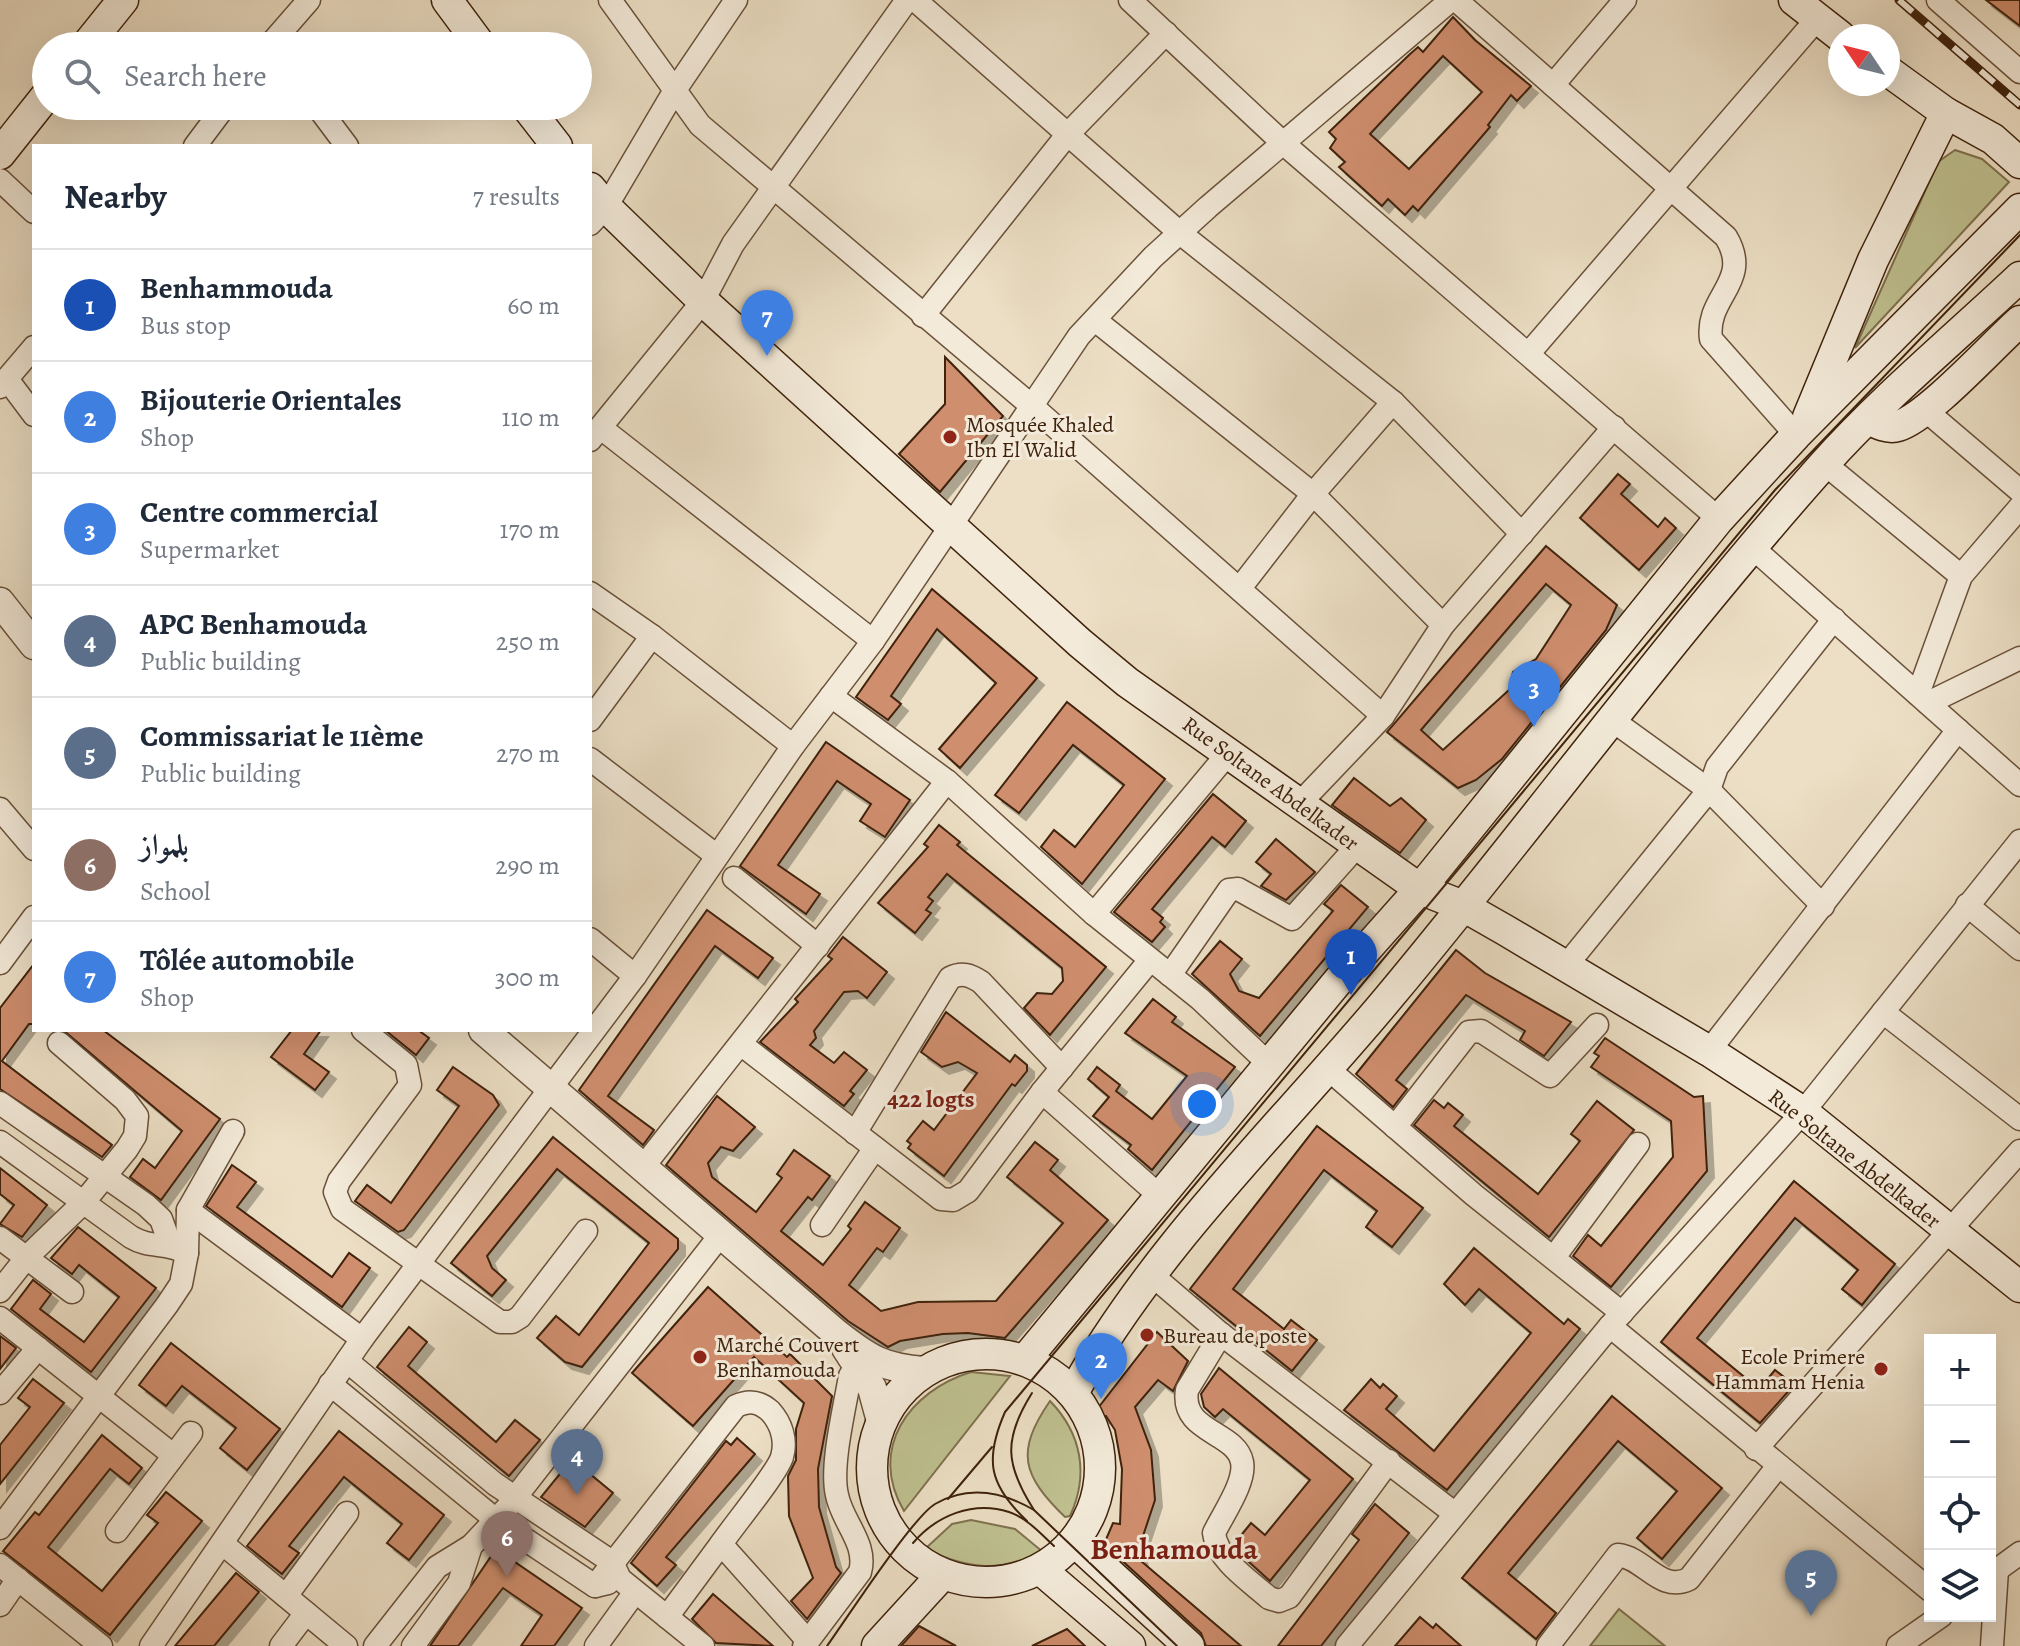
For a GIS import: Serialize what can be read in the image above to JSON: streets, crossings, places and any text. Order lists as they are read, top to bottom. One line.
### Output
{"streets":{"main road":["Rue Soltane Abdelkader"]},"districts":["422 logts","Benhamouda"],"places":["Mosquée Khaled Ibn El Walid","Bureau de poste","Marché Couvert Benhamouda","Ecole Primere Hammam Henia"],"north":"top left","page":{"search":"Search here","heading":["Nearby","7 results"],"list":[{"mark":"1","name":"Benhammouda","note":"Bus stop","value":"60 m"},{"mark":"2","name":"Bijouterie Orientales","note":"Shop","value":"110 m"},{"mark":"3","name":"Centre commercial","note":"Supermarket","value":"170 m"},{"mark":"4","name":"APC Benhamouda","note":"Public building","value":"250 m"},{"mark":"5","name":"Commissariat le 11ème","note":"Public building","value":"270 m"},{"mark":"6","name":"بلمواز","note":"School","value":"290 m"},{"mark":"7","name":"Tôlée automobile","note":"Shop","value":"300 m"}],"pins":["7","3","1","2","4","6","5"],"map_buttons":["+","−"]}}
